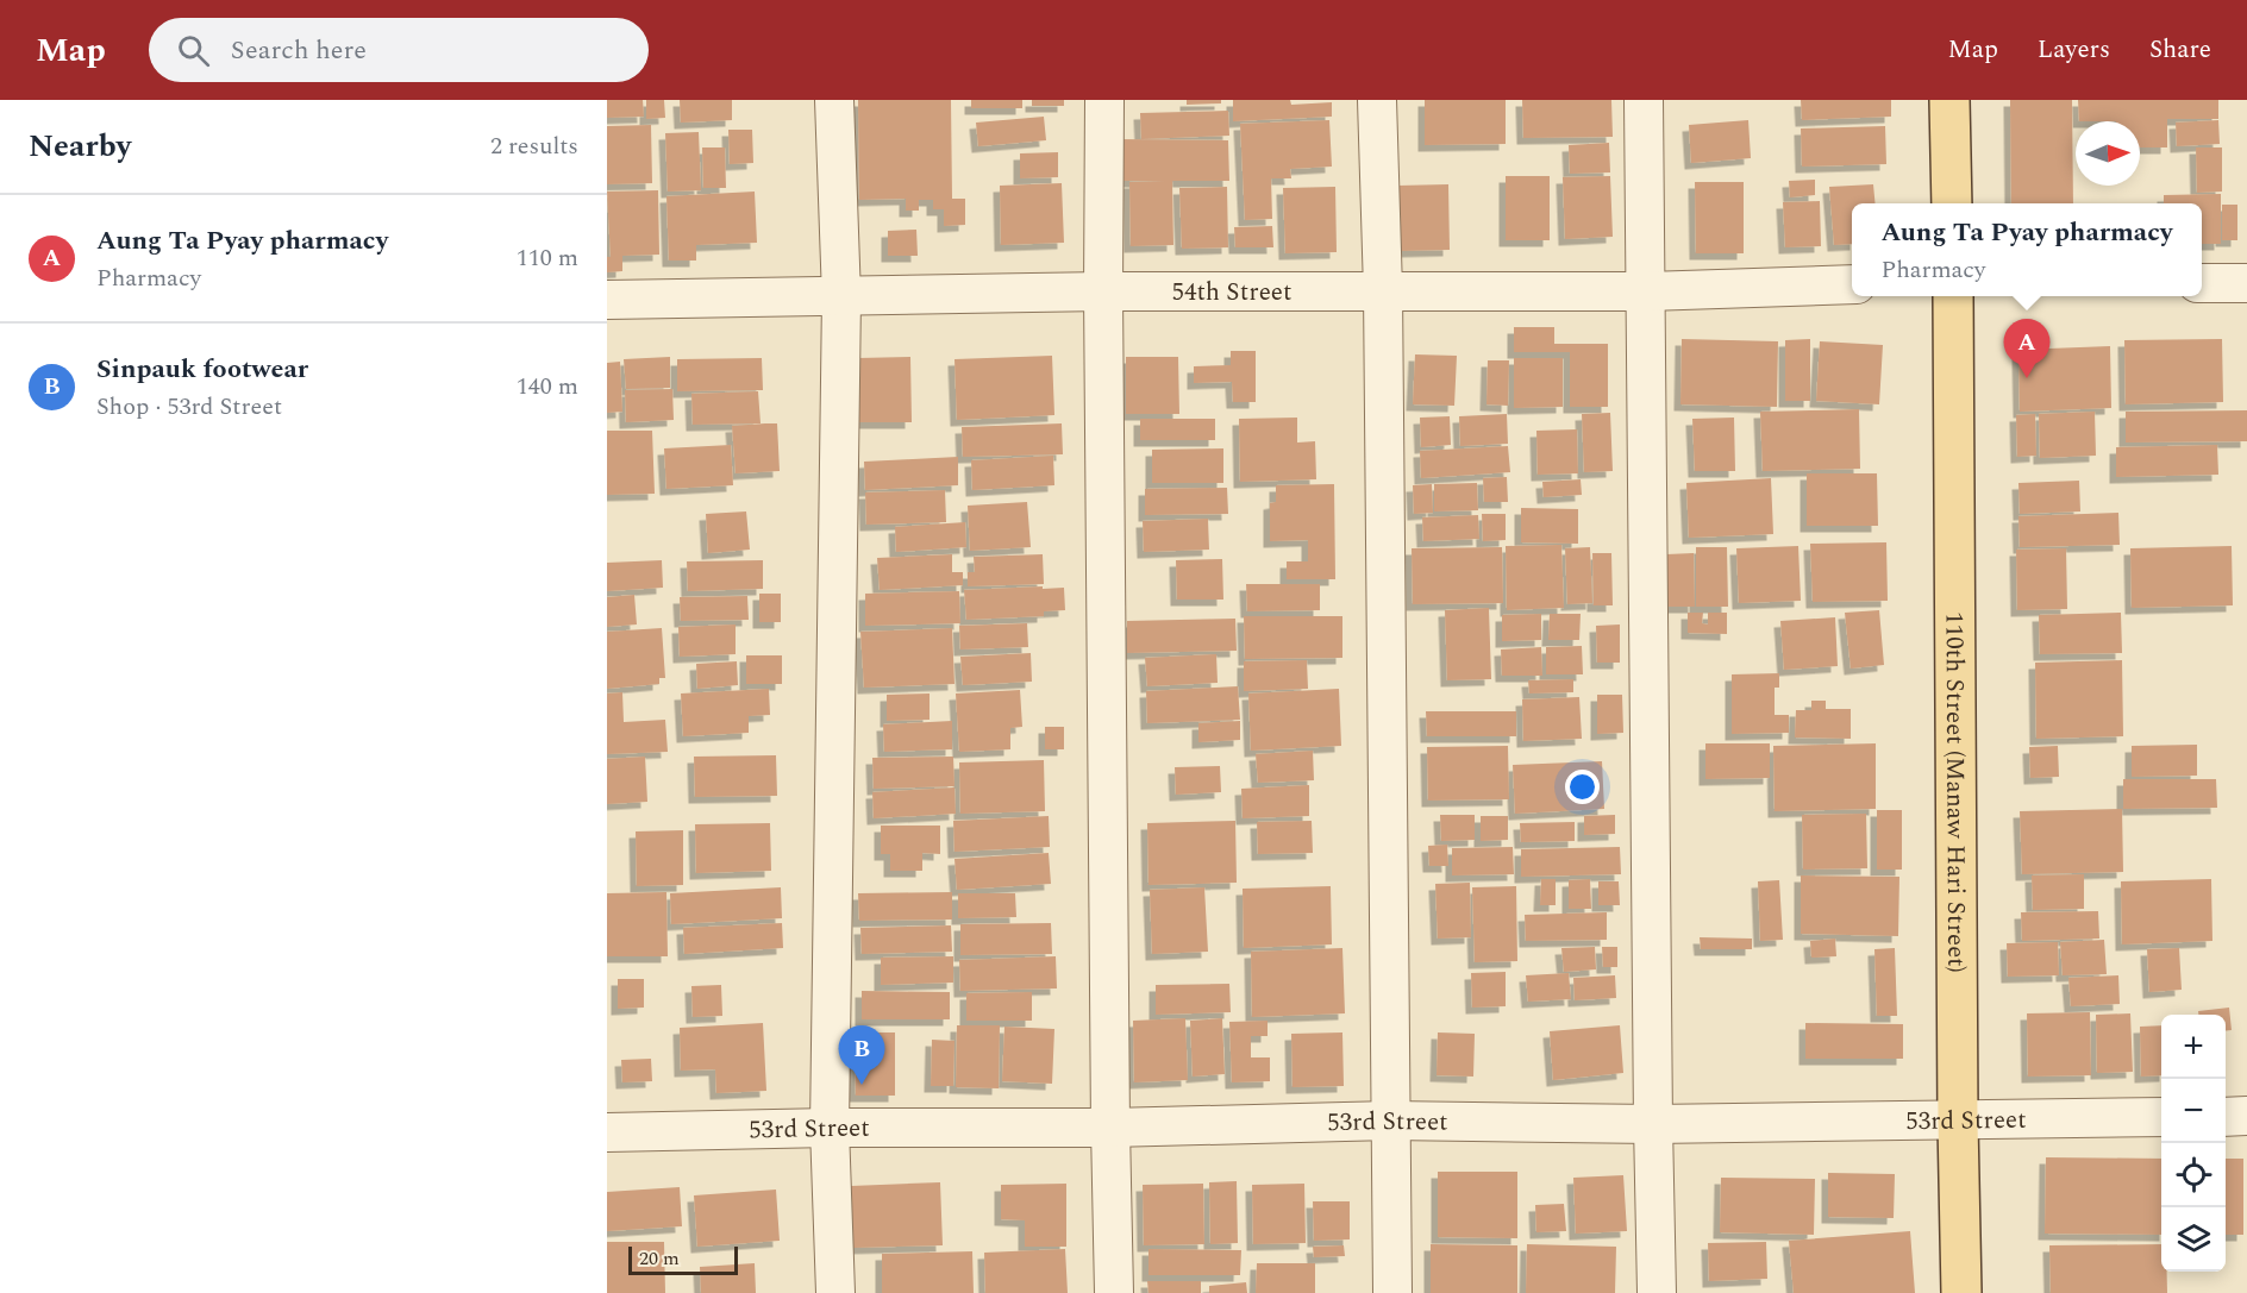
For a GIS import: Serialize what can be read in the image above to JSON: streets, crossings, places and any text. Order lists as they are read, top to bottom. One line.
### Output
{"streets":{"main road":["110th Street (Manaw Hari Street)"],"street":["54th Street","53rd Street"]},"crossings":[["110th Street (Manaw Hari Street)","53rd Street"]],"scale_bar":"20 m","north":"right","page":{"header":"Map","search":"Search here","nav":["Map","Layers","Share"],"heading":["Nearby","2 results"],"list":[{"mark":"A","name":"Aung Ta Pyay pharmacy","note":"Pharmacy","value":"110 m"},{"mark":"B","name":"Sinpauk footwear","note":"Shop · 53rd Street","value":"140 m"}],"popup":["Aung Ta Pyay pharmacy","Pharmacy"],"pins":["A","B"],"map_buttons":["+","−"],"scale":"20 m"}}
